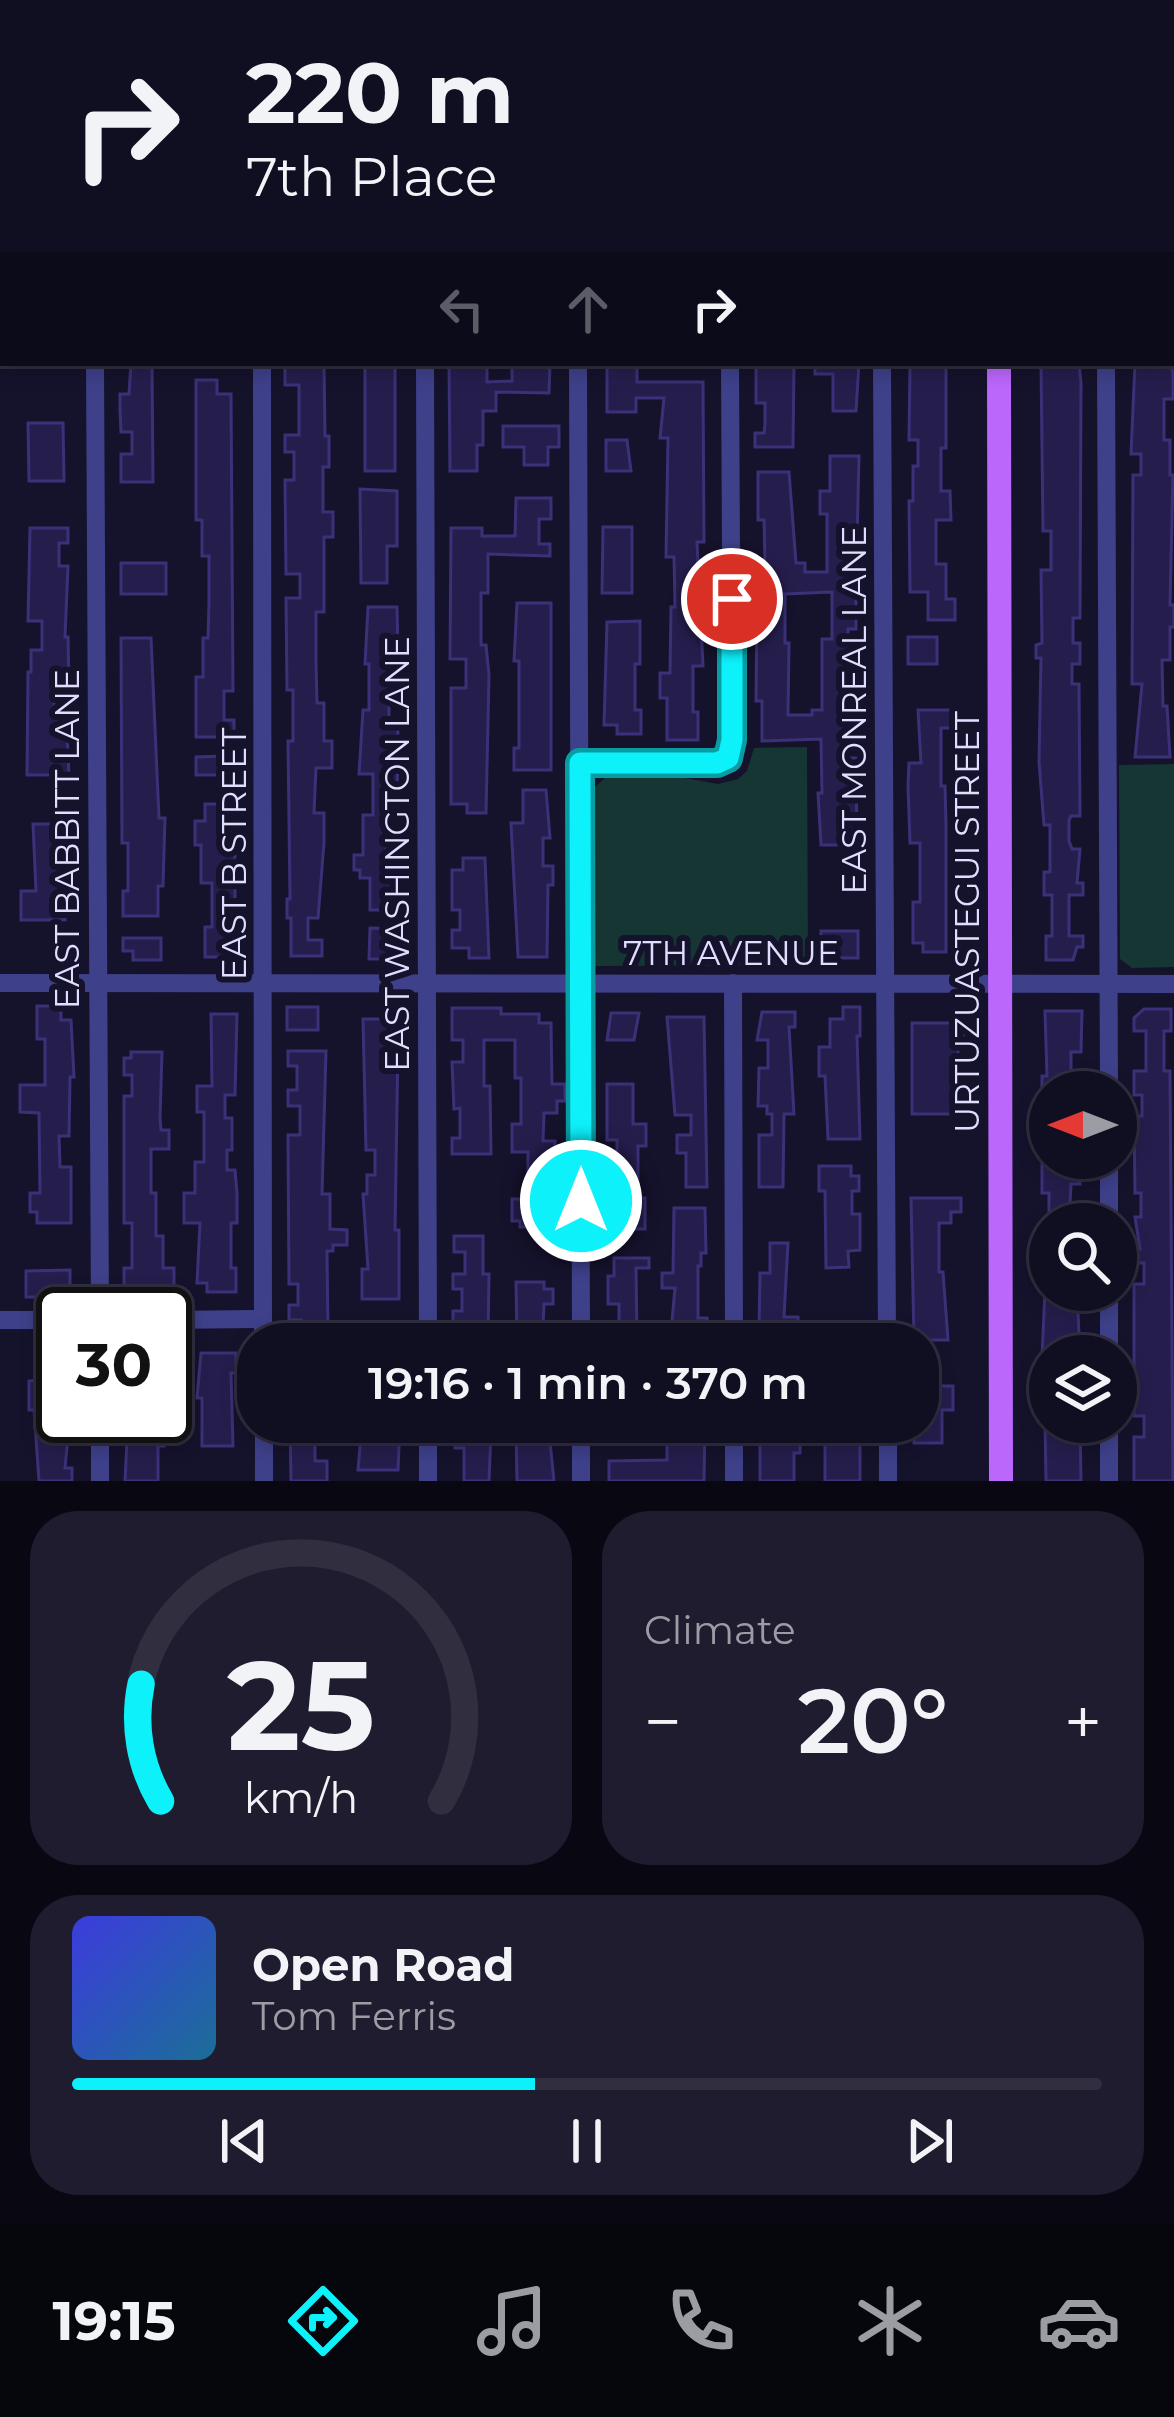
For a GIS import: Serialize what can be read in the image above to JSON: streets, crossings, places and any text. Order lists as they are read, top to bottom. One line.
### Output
{"streets":{"main road":["URTUZUASTEGUI STREET"],"street":["EAST MONREAL LANE","EAST BABBITT LANE","EAST B STREET","EAST WASHINGTON LANE","7TH AVENUE"]},"crossings":[["EAST MONREAL LANE","7TH AVENUE"],["EAST BABBITT LANE","7TH AVENUE"],["EAST B STREET","7TH AVENUE"],["EAST WASHINGTON LANE","7TH AVENUE"],["URTUZUASTEGUI STREET","7TH AVENUE"]],"north":"left","page":{"turn":["220 m","7th Place"],"limit":"30","trip":"19:16 · 1 min · 370 m","tile":"Climate","heat":["−","20°","+"],"song":["Open Road","Tom Ferris"],"tabs":"19:15","gauge":["25","km/h"]}}
